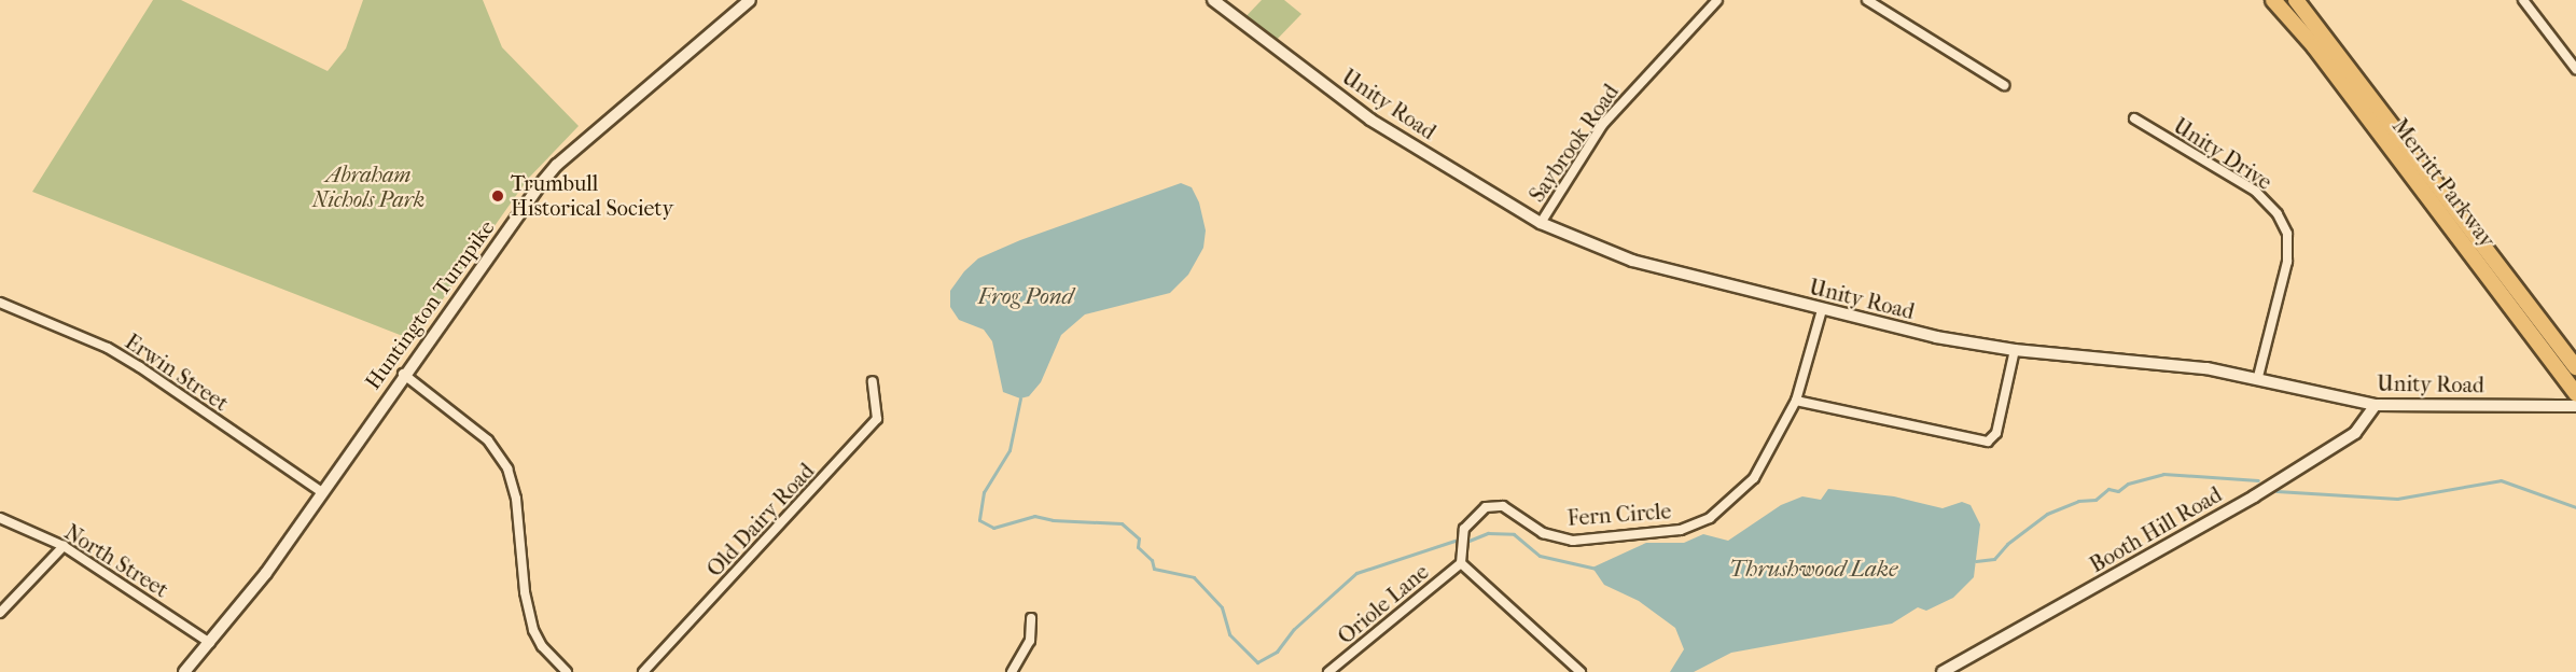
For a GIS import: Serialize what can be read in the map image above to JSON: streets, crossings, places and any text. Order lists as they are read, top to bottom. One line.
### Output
{"streets":{"highway":["Merritt Parkway"],"main road":["Unity Road","Huntington Turnpike","Booth Hill Road"],"street":["Saybrook Road","Unity Drive","Erwin Street","Fern Circle","Old Dairy Road","North Street","Oriole Lane"]},"crossings":[["Unity Road","Saybrook Road"],["Unity Road","Unity Drive"],["Unity Road","Fern Circle"],["Unity Road","Booth Hill Road"],["Huntington Turnpike","Erwin Street"],["Huntington Turnpike","North Street"],["Fern Circle","Oriole Lane"]],"water":["Frog Pond","Thrushwood Lake"],"parks":["Abraham Nichols Park"],"places":["Trumbull Historical Society"]}
